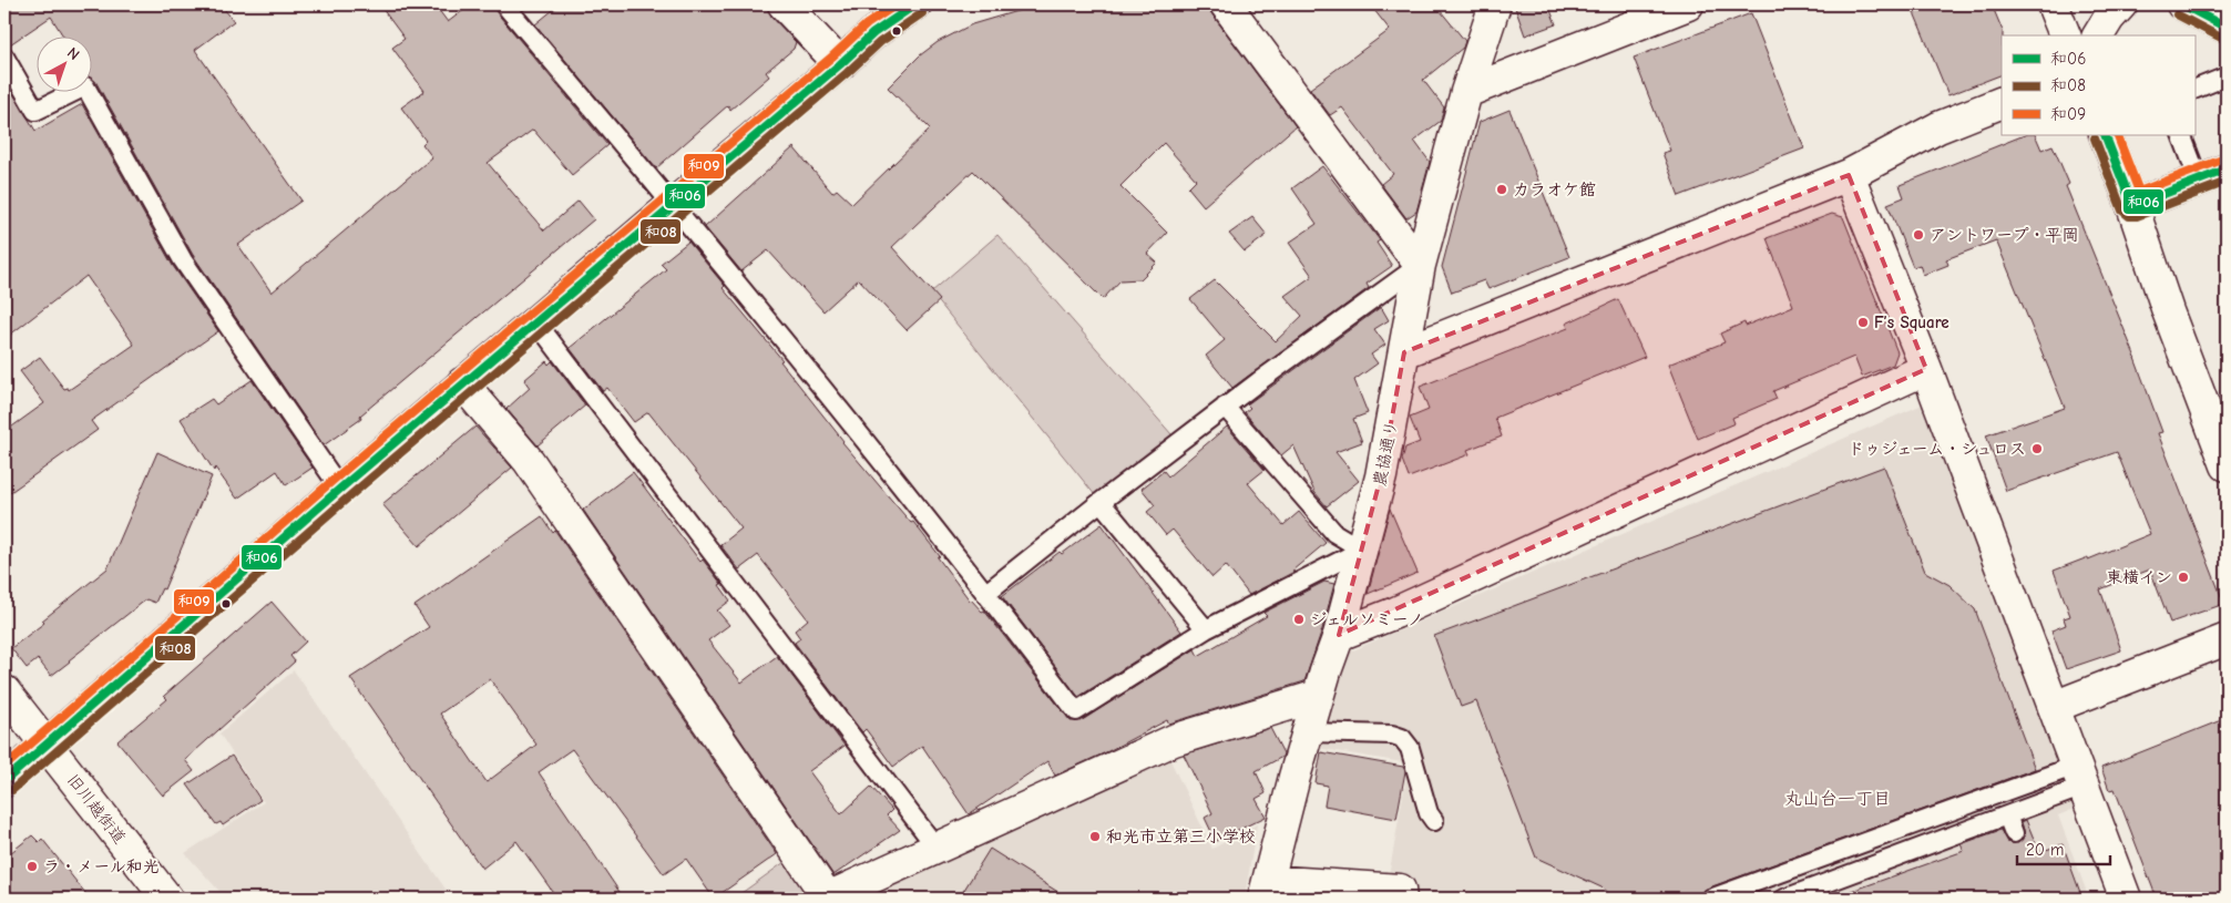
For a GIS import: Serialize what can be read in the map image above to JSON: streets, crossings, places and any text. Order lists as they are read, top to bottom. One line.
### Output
{"streets":{"street":["農協通り","旧川越街道"]},"districts":["丸山台一丁目"],"places":["カラオケ館","アントワープ・平岡","F’s Square","ドゥジェーム・シュロス","東横イン","ジェルソミーノ","和光市立第三小学校","ラ・メール和光"],"lines":["transit line 和06","transit line 和09","transit line 和08"],"legend":["和06","和08","和09"],"scale_bar":"20 m","north":"top right"}
